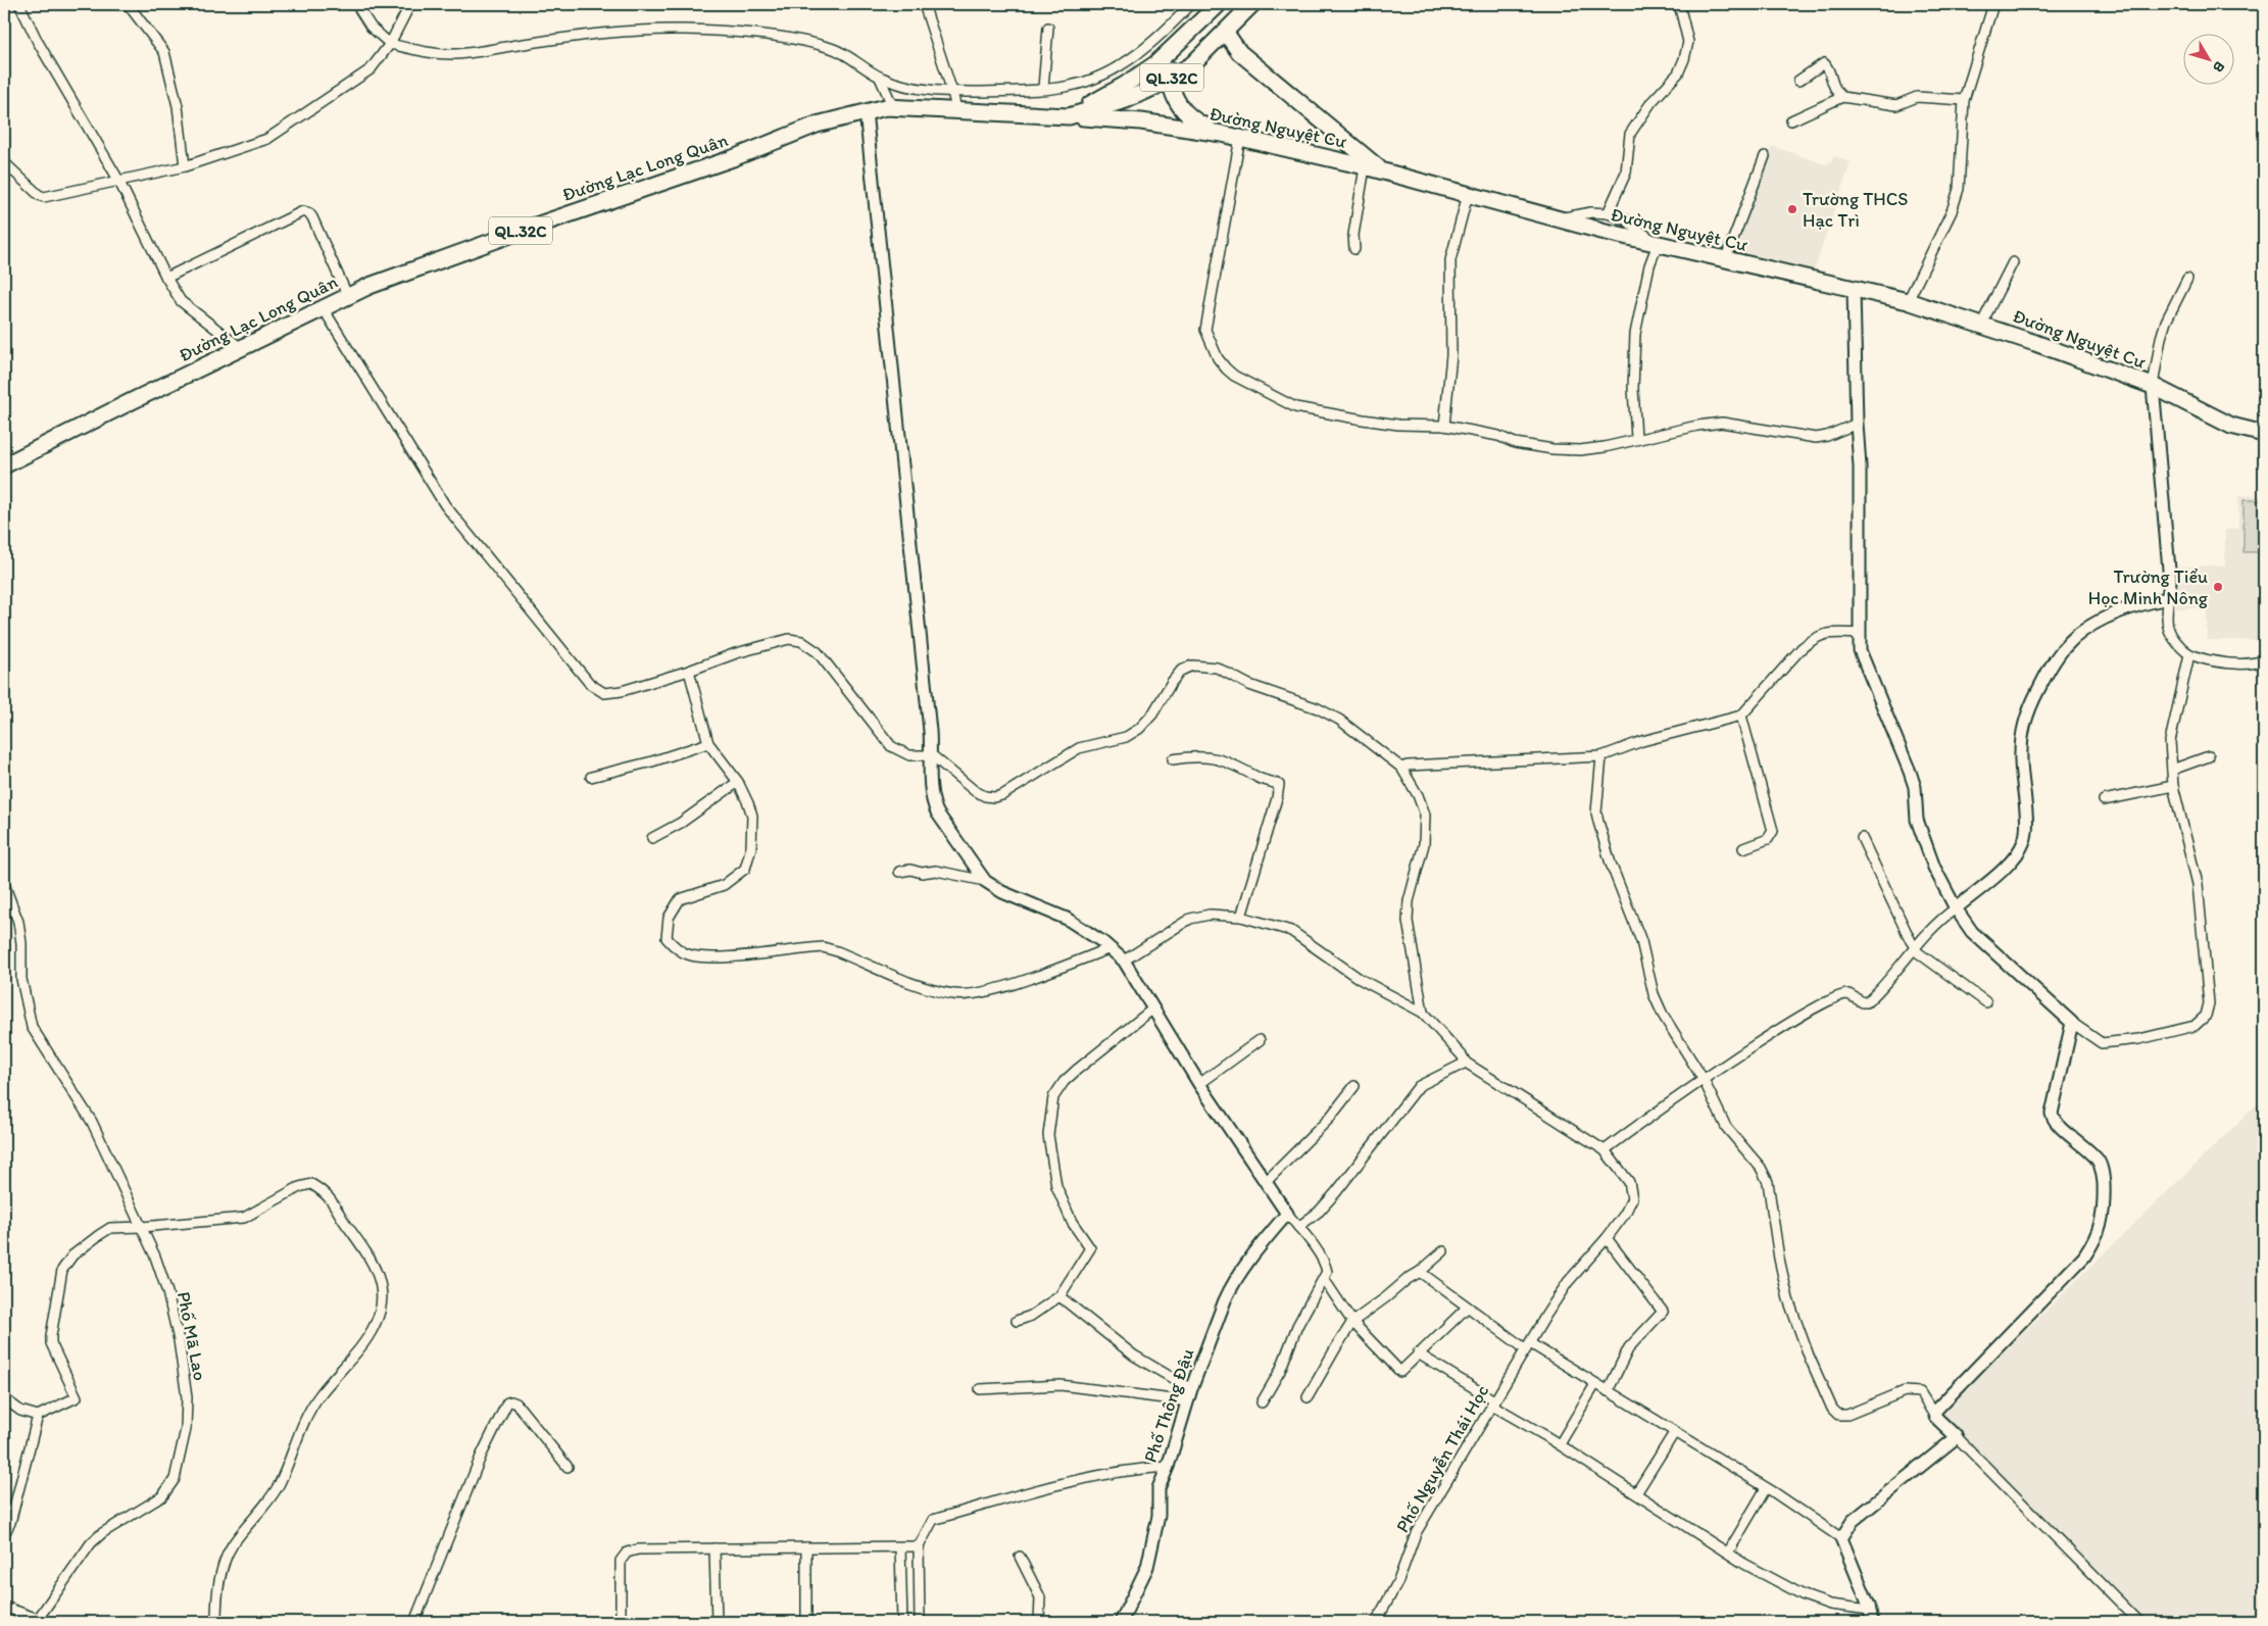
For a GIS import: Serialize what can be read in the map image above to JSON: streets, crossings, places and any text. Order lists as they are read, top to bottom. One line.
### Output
{"streets":{"highway":["QL.32C","Đường Nguyệt Cư","Đường Lạc Long Quân"],"street":["Phố Mã Lao","Phố Thông Đậu","Phố Nguyễn Thái Học"]},"crossings":[["QL.32C","Đường Nguyệt Cư"],["QL.32C","Đường Lạc Long Quân"],["Đường Nguyệt Cư","Đường Lạc Long Quân"]],"places":["Trường THCS Hạc Trì","Trường Tiểu Học Minh Nông"],"north":"bottom right"}
